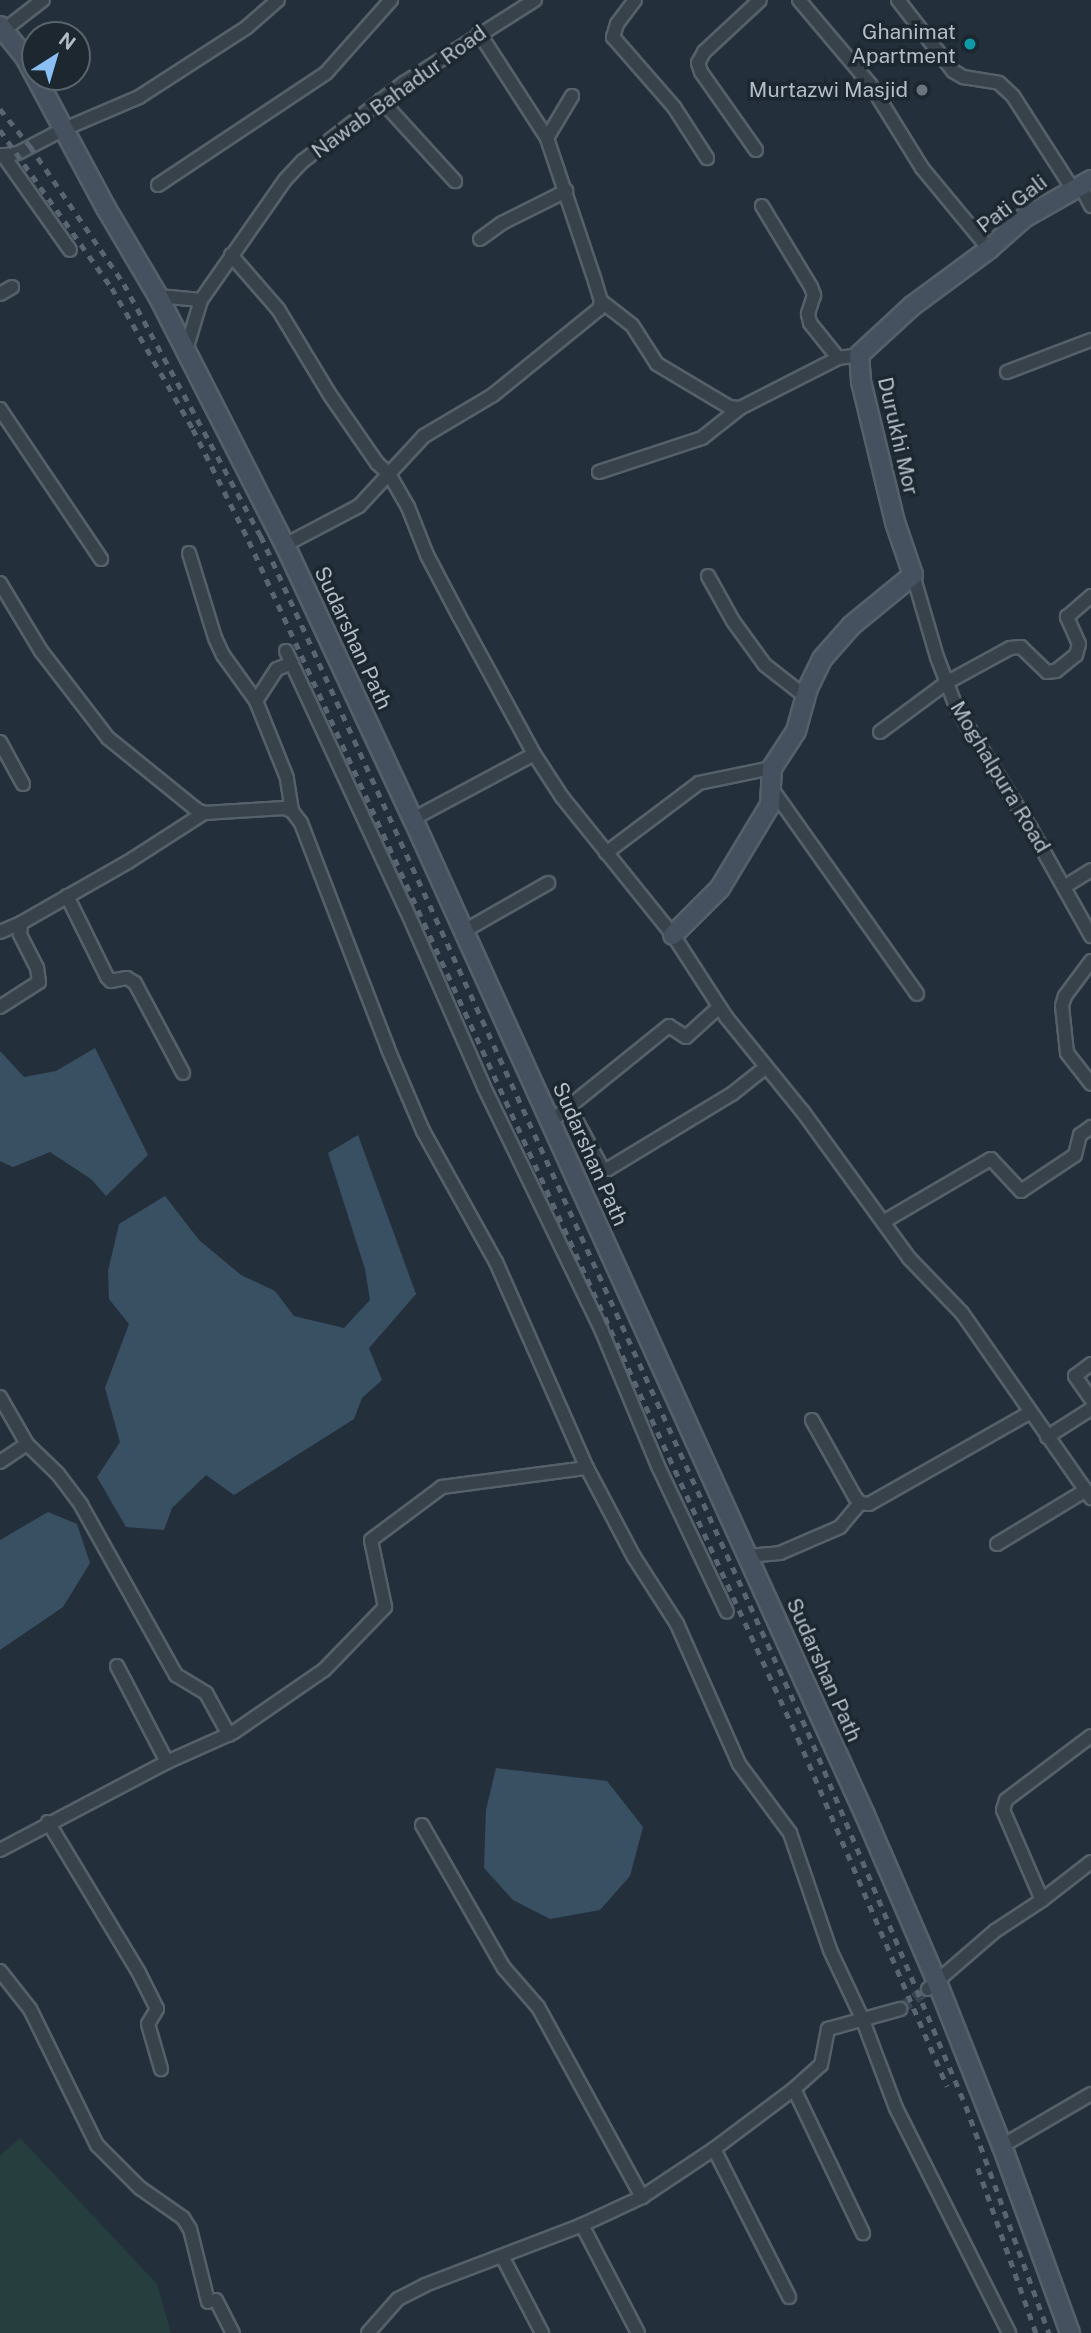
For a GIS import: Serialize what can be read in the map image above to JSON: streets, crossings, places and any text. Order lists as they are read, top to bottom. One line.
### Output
{"streets":{"main road":["Pati Gali","Durukhi Mor","Sudarshan Path"],"street":["Nawab Bahadur Road","Moghalpura Road"]},"crossings":[["Nawab Bahadur Road","Sudarshan Path"],["Pati Gali","Durukhi Mor"],["Durukhi Mor","Moghalpura Road"]],"places":["Ghanimat Apartment","Murtazwi Masjid"],"north":"top right"}
